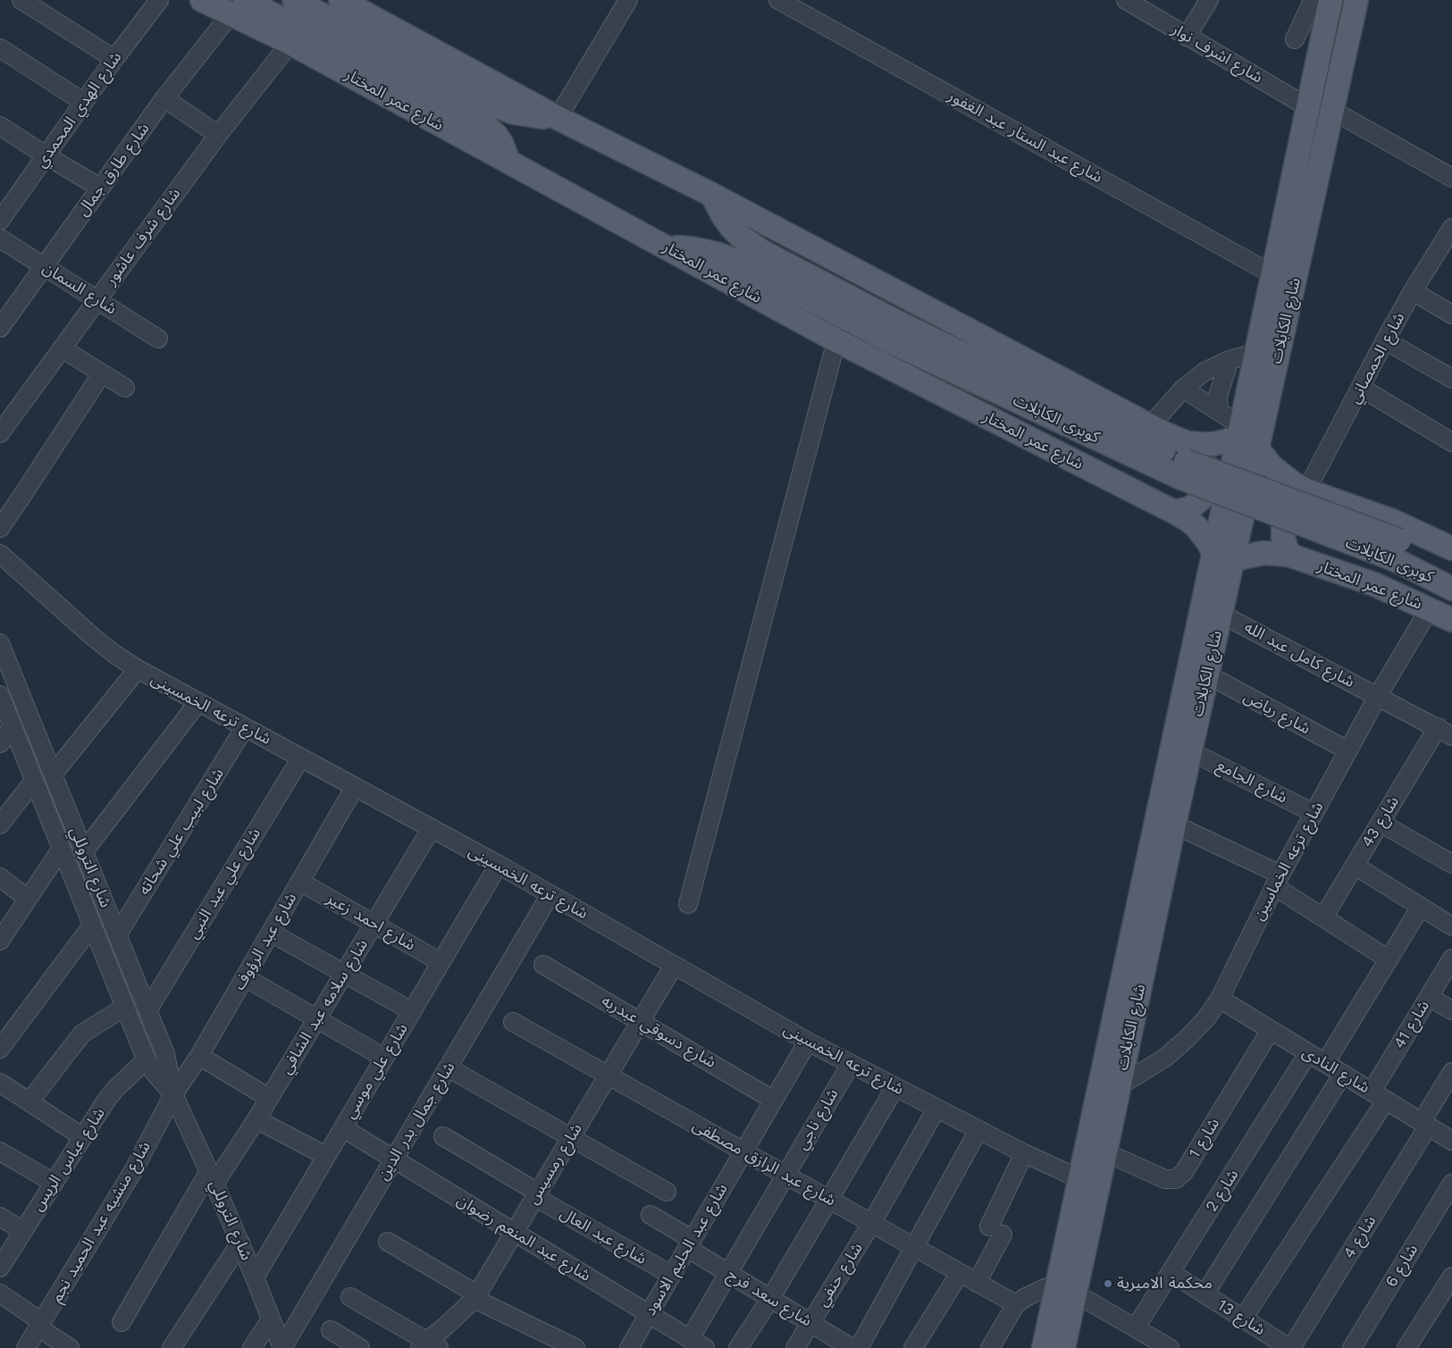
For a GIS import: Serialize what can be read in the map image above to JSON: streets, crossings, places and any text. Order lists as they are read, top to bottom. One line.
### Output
{"streets":{"main road":["شارع عمر المختار","شارع الكابلات","كوبرى الكابلات"],"street":["شارع اشرف نوار","شارع الهدي المحمدي","شارع عبد الستار عبد الغفور","شارع طارق جمال","شارع شرف عاشور","شارع السمان","شارع الحمصاني","شارع كامل عبد الله","شارع ترعه الخمسينى","شارع رياض","شارع الجامع","شارع 43","شارع لبيب علي شحاته","شارع ترعه الخماسين","شارع التروللي","شارع علي عبد النبي","شارع احمد زعير","شارع عبد الرؤوف","شارع سلامه عبد الشافي","شارع 41","شارع دسوقي عبدربه","شارع النادى","شارع علي موسي","شارع ناجي","شارع جمال بدر الدين","شارع 1","شارع عباس الريس","شارع عبد الرازق مصطفى","شارع رمسيس","شارع 2","شارع منشيه عبد الحميد نجم","شارع عبد العال","شارع 4","شارع عبد المنعم رضوان","شارع عبد الحليم الاسود","شارع 6","شارع حنفي","شارع سعد فرج","شارع 13"]},"crossings":[["شارع اشرف نوار","شارع الكابلات"],["شارع عمر المختار","شارع طارق جمال"],["شارع عمر المختار","شارع شرف عاشور"],["شارع عمر المختار","شارع الكابلات"],["شارع عمر المختار","كوبرى الكابلات"],["شارع عمر المختار","شارع ترعه الخماسين"],["شارع عبد الستار عبد الغفور","شارع الكابلات"],["شارع طارق جمال","شارع السمان"],["شارع شرف عاشور","شارع السمان"],["شارع الكابلات","شارع كامل عبد الله"],["شارع الكابلات","شارع ترعه الخمسينى"],["شارع الكابلات","شارع رياض"],["شارع الكابلات","شارع الجامع"],["شارع الكابلات","شارع ترعه الخماسين"],["شارع الكابلات","شارع 1"],["شارع كامل عبد الله","شارع 43"],["شارع كامل عبد الله","شارع ترعه الخماسين"],["شارع ترعه الخمسينى","شارع لبيب علي شحاته"],["شارع ترعه الخمسينى","شارع علي عبد النبي"],["شارع ترعه الخمسينى","شارع عبد الرؤوف"],["شارع ترعه الخمسينى","شارع سلامه عبد الشافي"],["شارع ترعه الخمسينى","شارع علي موسي"],["شارع ترعه الخمسينى","شارع ناجي"],["شارع ترعه الخمسينى","شارع جمال بدر الدين"],["شارع ترعه الخمسينى","شارع رمسيس"],["شارع ترعه الخمسينى","شارع عبد الحليم الاسود"],["شارع ترعه الخمسينى","شارع حنفي"],["شارع رياض","شارع ترعه الخماسين"],["شارع الجامع","شارع ترعه الخماسين"],["شارع لبيب علي شحاته","شارع التروللي"],["شارع ترعه الخماسين","شارع النادى"],["شارع التروللي","شارع علي عبد النبي"],["شارع التروللي","شارع عبد الرؤوف"],["شارع التروللي","شارع سلامه عبد الشافي"],["شارع التروللي","شارع علي موسي"],["شارع التروللي","شارع جمال بدر الدين"],["شارع التروللي","شارع عباس الريس"],["شارع التروللي","شارع منشيه عبد الحميد نجم"],["شارع احمد زعير","شارع عبد الرؤوف"],["شارع احمد زعير","شارع سلامه عبد الشافي"],["شارع احمد زعير","شارع علي موسي"],["شارع عبد الرؤوف","شارع منشيه عبد الحميد نجم"],["شارع 41","شارع النادى"],["شارع 41","شارع 13"],["شارع دسوقي عبدربه","شارع رمسيس"],["شارع دسوقي عبدربه","شارع عبد الحليم الاسود"],["شارع النادى","شارع 1"],["شارع النادى","شارع 2"],["شارع النادى","شارع 4"],["شارع علي موسي","شارع عبد المنعم رضوان"],["شارع ناجي","شارع عبد الرازق مصطفى"],["شارع ناجي","شارع عبد المنعم رضوان"],["شارع ناجي","شارع سعد فرج"],["شارع جمال بدر الدين","شارع عبد المنعم رضوان"],["شارع عبد الرازق مصطفى","شارع رمسيس"],["شارع عبد الرازق مصطفى","شارع عبد الحليم الاسود"],["شارع عبد الرازق مصطفى","شارع حنفي"],["شارع رمسيس","شارع عبد العال"],["شارع رمسيس","شارع عبد المنعم رضوان"],["شارع 2","شارع 13"],["شارع عبد العال","شارع عبد الحليم الاسود"],["شارع 4","شارع 13"],["شارع عبد المنعم رضوان","شارع عبد الحليم الاسود"],["شارع عبد الحليم الاسود","شارع سعد فرج"],["شارع حنفي","شارع سعد فرج"]],"places":["محكمة الاميرية"]}
